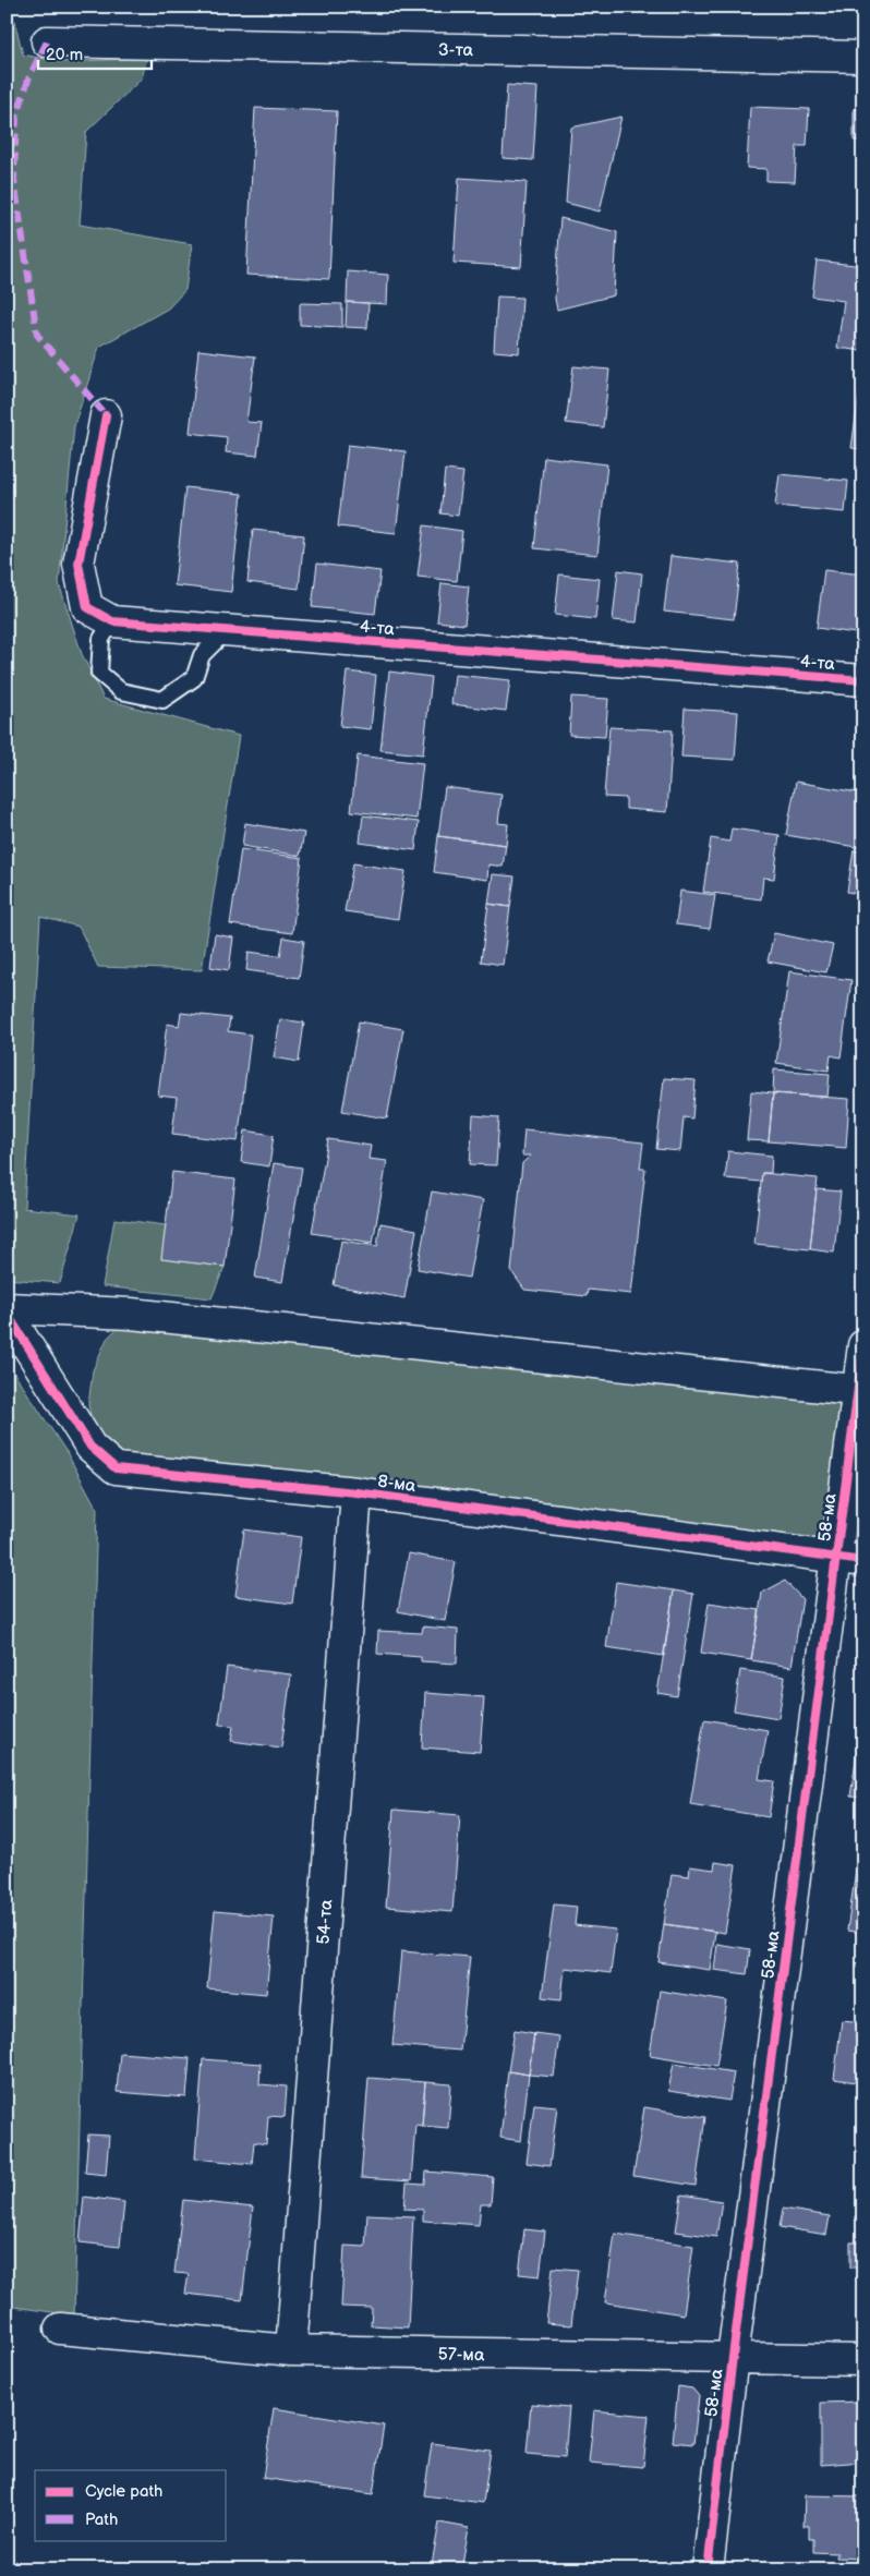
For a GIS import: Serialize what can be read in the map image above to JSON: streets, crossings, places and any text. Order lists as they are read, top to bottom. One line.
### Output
{"streets":{"street":["3-та","4-та","8-ма","58-ма","54-та","57-ма"]},"crossings":[["8-ма","58-ма"],["8-ма","54-та"],["58-ма","57-ма"],["54-та","57-ма"]],"legend":["Cycle path","Path"],"scale_bar":"20 m"}
